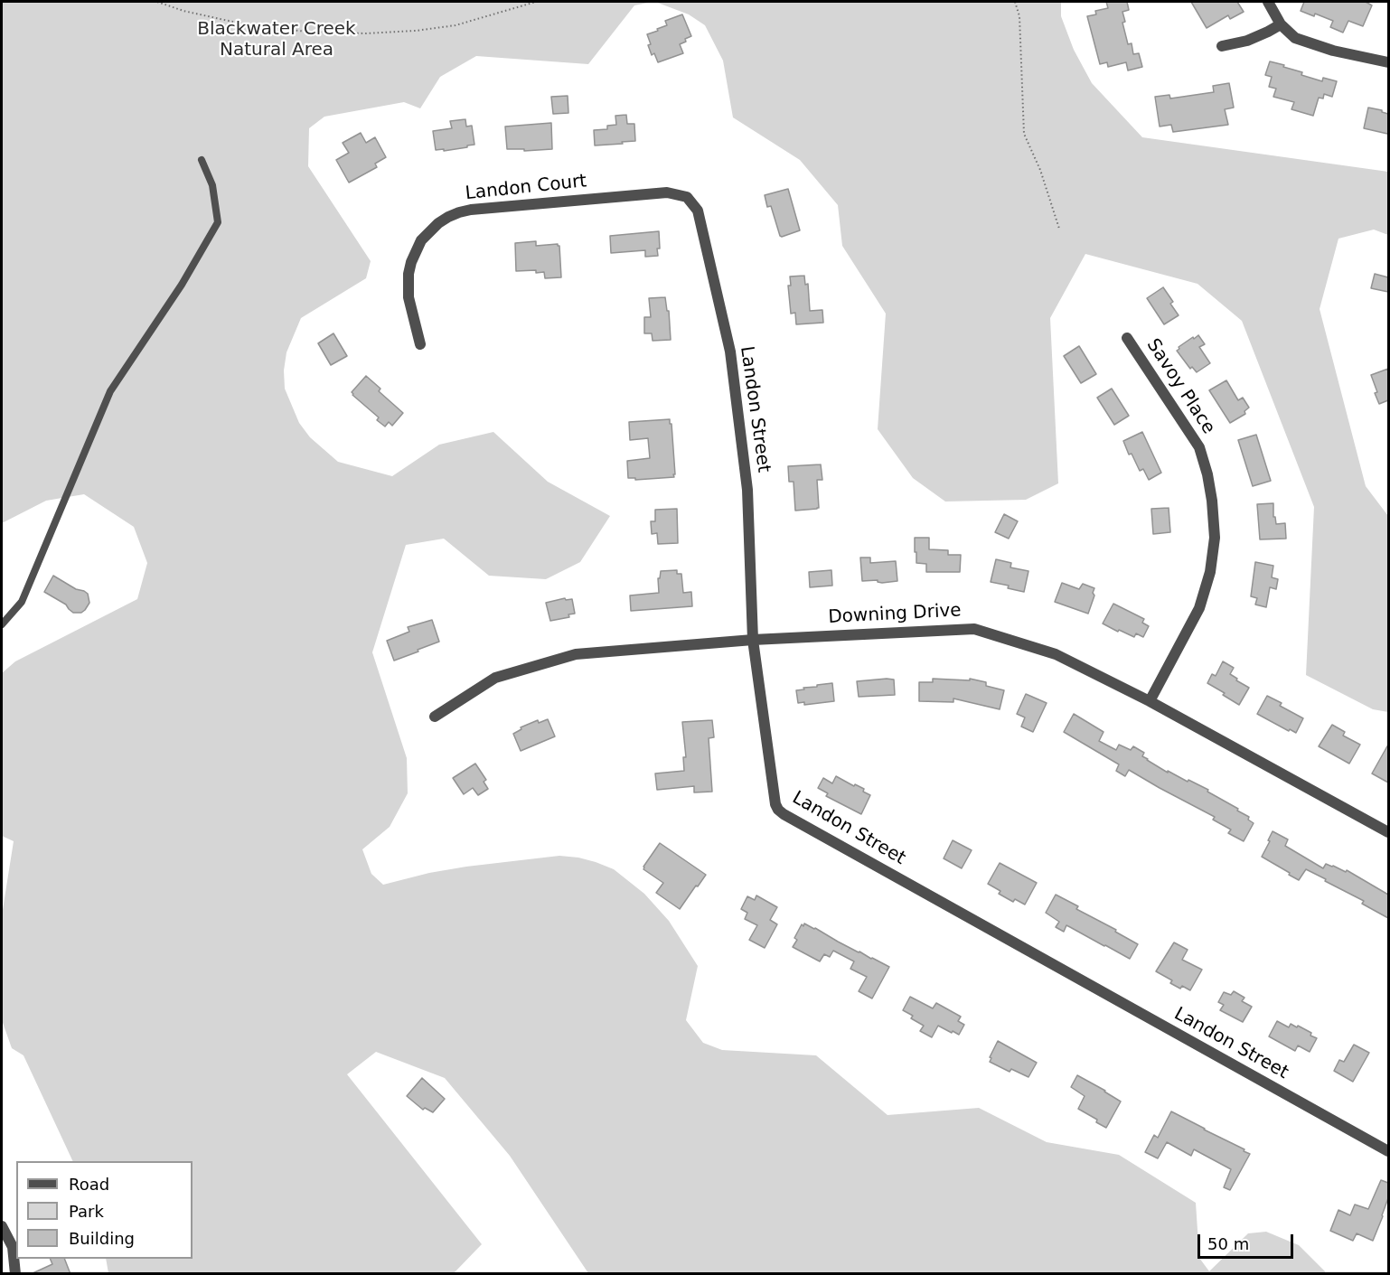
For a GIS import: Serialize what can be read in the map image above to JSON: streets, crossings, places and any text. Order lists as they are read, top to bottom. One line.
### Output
{"streets":{"street":["Landon Court","Savoy Place","Landon Street","Downing Drive"]},"crossings":[["Landon Court","Landon Street"],["Savoy Place","Downing Drive"],["Landon Street","Downing Drive"]],"parks":["Blackwater Creek Natural Area"],"legend":["Road","Park","Building"],"scale_bar":"50 m"}
